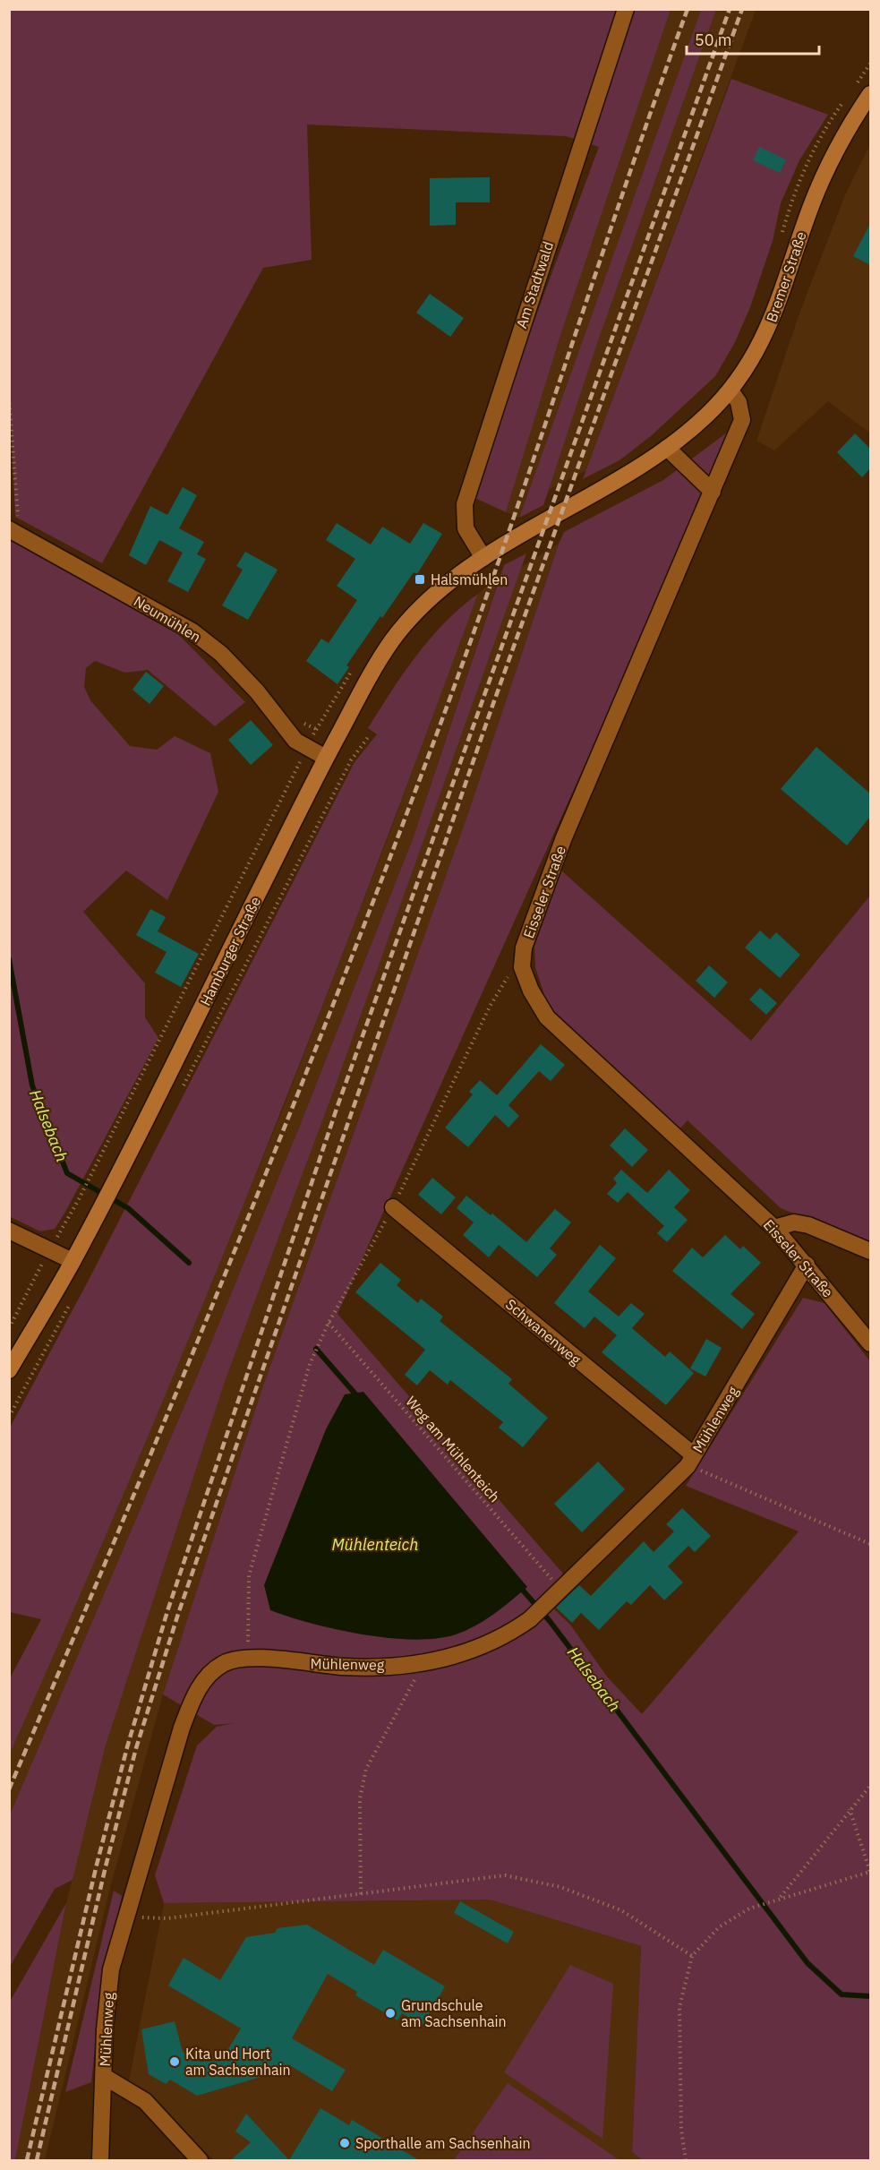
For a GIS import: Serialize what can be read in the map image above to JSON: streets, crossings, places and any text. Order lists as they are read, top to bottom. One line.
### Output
{"streets":{"main road":["Bremer Straße","Hamburger Straße"],"street":["Am Stadtwald","Neumühlen","Eisseler Straße","Schwanenweg","Mühlenweg"],"path":["Weg am Mühlenteich"]},"crossings":[["Bremer Straße","Am Stadtwald"],["Bremer Straße","Eisseler Straße"],["Bremer Straße","Hamburger Straße"],["Am Stadtwald","Hamburger Straße"],["Neumühlen","Hamburger Straße"],["Eisseler Straße","Mühlenweg"],["Schwanenweg","Mühlenweg"],["Mühlenweg","Weg am Mühlenteich"]],"water":["Halsebach","Mühlenteich"],"places":{"transit":["Halsmühlen"],"other":["Grundschule am Sachsenhain","Kita und Hort am Sachsenhain","Sporthalle am Sachsenhain"]},"scale_bar":"50 m"}
